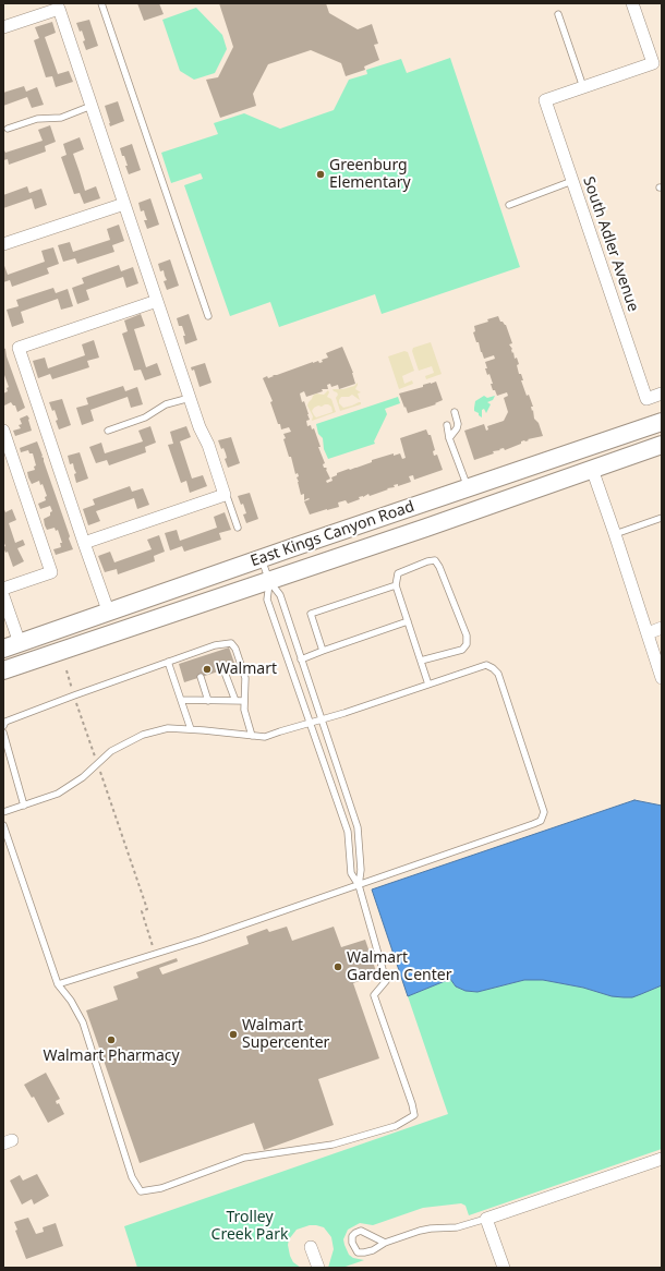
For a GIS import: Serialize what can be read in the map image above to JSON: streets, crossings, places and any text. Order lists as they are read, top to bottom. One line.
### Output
{"streets":{"main road":["East Kings Canyon Road"],"street":["South Adler Avenue"]},"parks":["Trolley Creek Park"],"places":["Greenburg Elementary","Walmart","Walmart Garden Center","Walmart Supercenter","Walmart Pharmacy"]}
